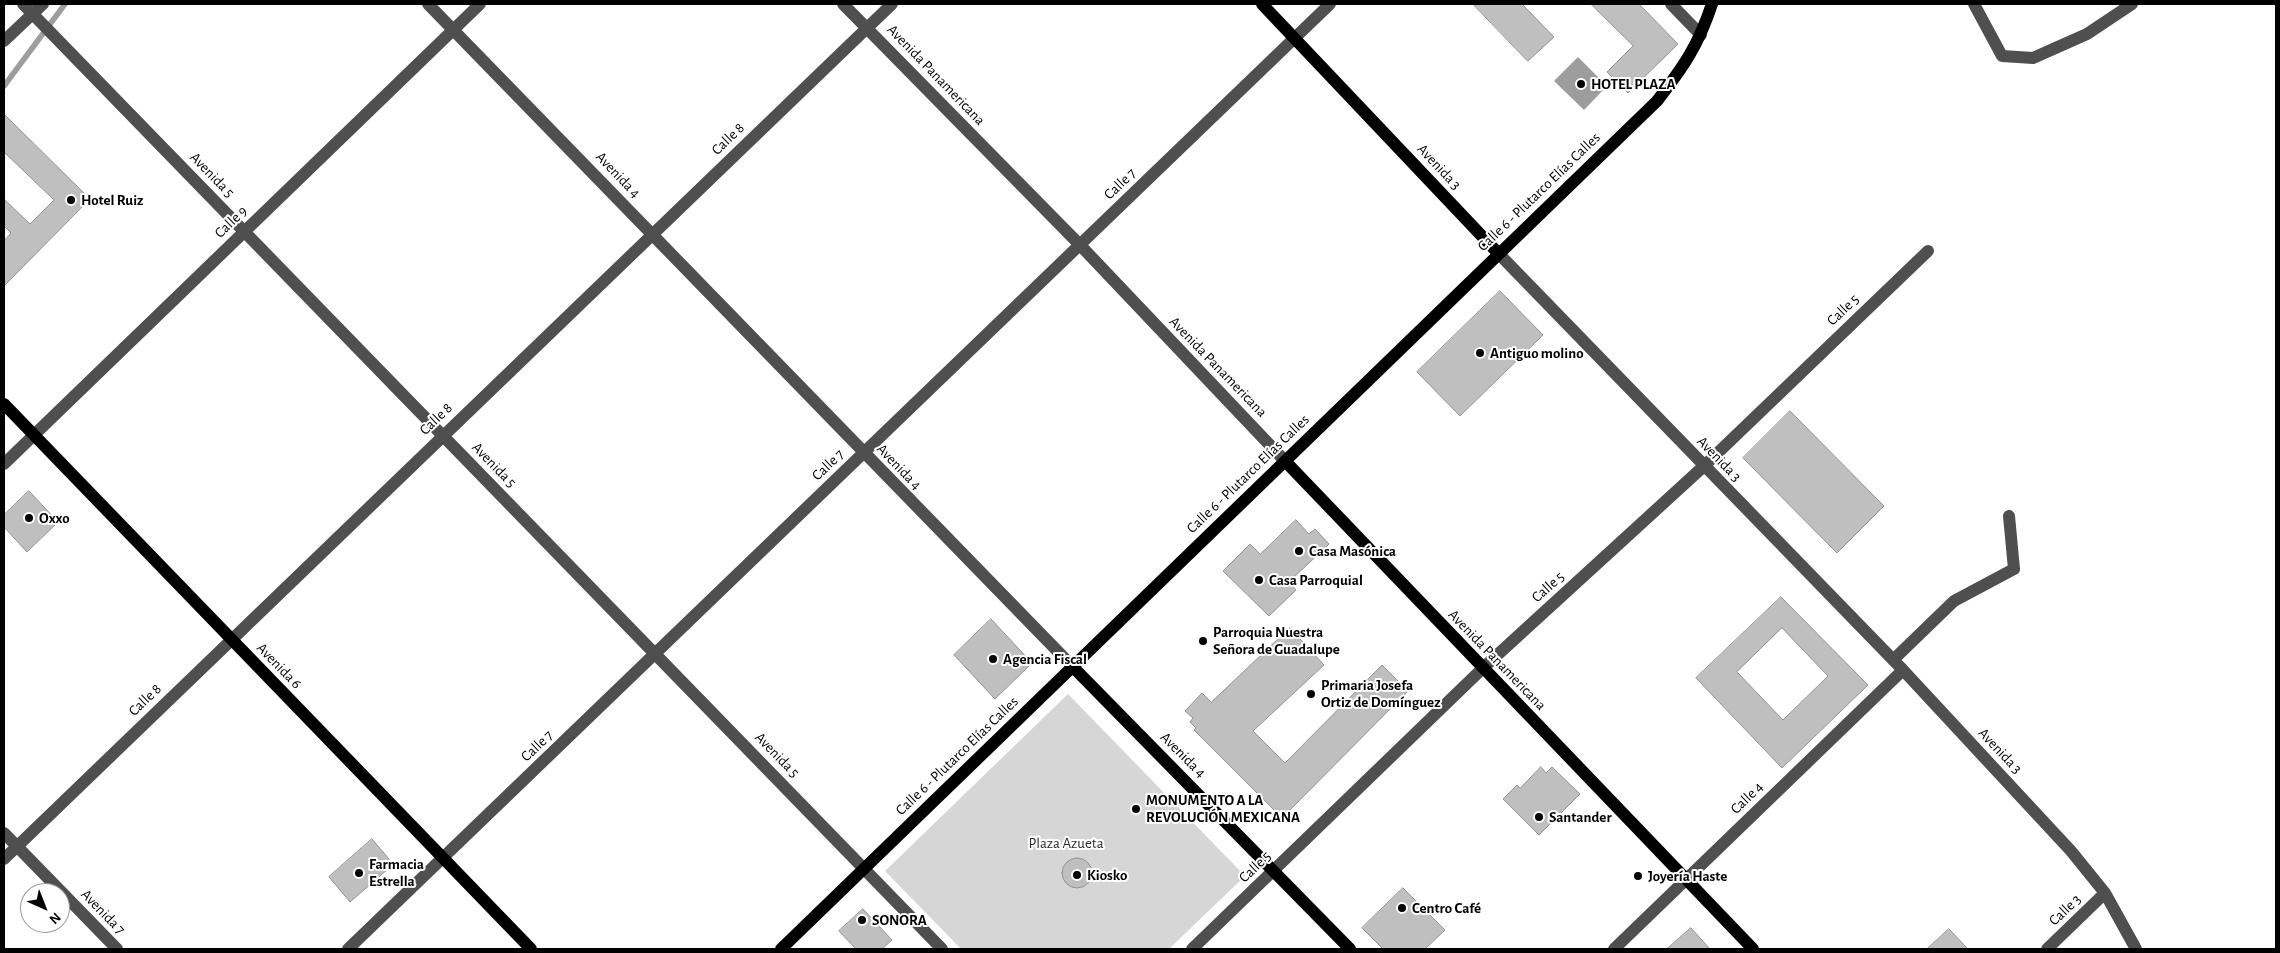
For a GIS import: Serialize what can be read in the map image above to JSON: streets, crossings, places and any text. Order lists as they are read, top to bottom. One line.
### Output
{"streets":{"main road":["Avenida Panamericana","Avenida 3","Avenida 4","Calle 6 - Plutarco Elías Calles","Avenida 6"],"street":["Calle 8","Avenida 5","Calle 7","Calle 9","Calle 5","Calle 4","Calle 3","Avenida 7"]},"crossings":[["Avenida Panamericana","Calle 8"],["Avenida Panamericana","Calle 7"],["Avenida Panamericana","Calle 6 - Plutarco Elías Calles"],["Avenida Panamericana","Calle 5"],["Avenida Panamericana","Calle 4"],["Calle 8","Avenida 5"],["Calle 8","Avenida 4"],["Calle 8","Avenida 6"],["Calle 8","Avenida 7"],["Avenida 3","Calle 7"],["Avenida 3","Calle 6 - Plutarco Elías Calles"],["Avenida 3","Calle 5"],["Avenida 3","Calle 4"],["Avenida 3","Calle 3"],["Avenida 5","Calle 7"],["Avenida 5","Calle 6 - Plutarco Elías Calles"],["Avenida 5","Calle 9"],["Avenida 4","Calle 7"],["Avenida 4","Calle 6 - Plutarco Elías Calles"],["Avenida 4","Calle 9"],["Avenida 4","Calle 5"],["Calle 7","Avenida 6"],["Calle 9","Avenida 6"]],"parks":["Plaza Azueta"],"places":["HOTEL PLAZA","Hotel Ruiz","Antiguo molino","Oxxo","Casa Masónica","Casa Parroquial","Parroquia Nuestra Señora de Guadalupe","Agencia Fiscal","Primaria Josefa Ortiz de Domínguez","MONUMENTO A LA REVOLUCIÓN MEXICANA","Santander","Farmacia Estrella","Kiosko","Joyería Haste","Centro Café","SONORA"],"north":"bottom right"}
